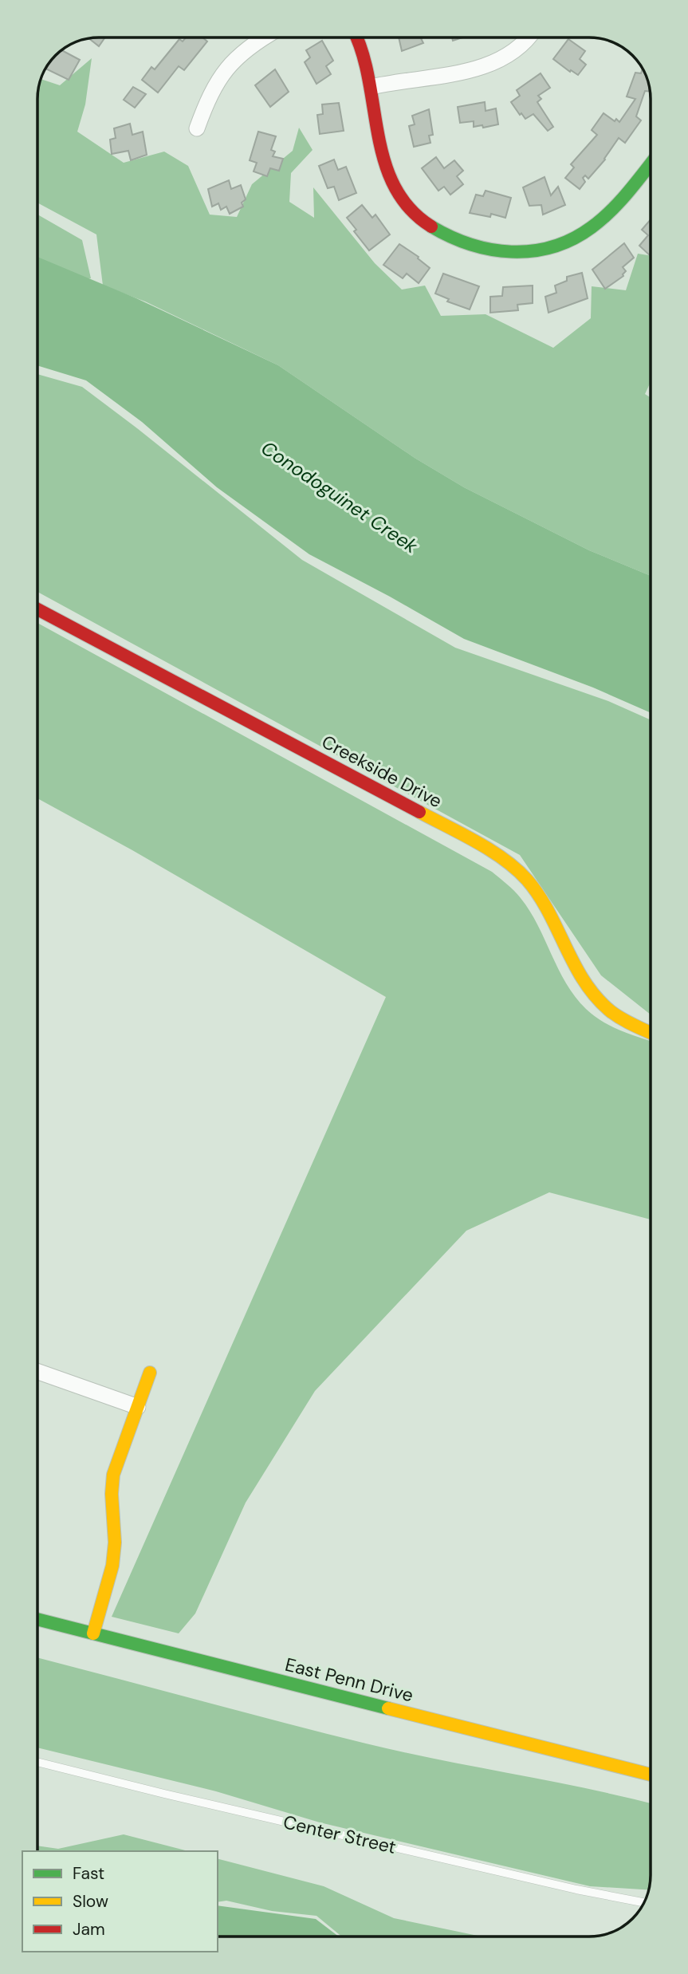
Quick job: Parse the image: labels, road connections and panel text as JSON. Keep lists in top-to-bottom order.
{
  "streets": {
    "street": ["Creekside Drive", "East Penn Drive"],
    "lane": ["Center Street"]
  },
  "water": ["Conodoguinet Creek"],
  "legend": ["Fast", "Slow", "Jam"]
}
